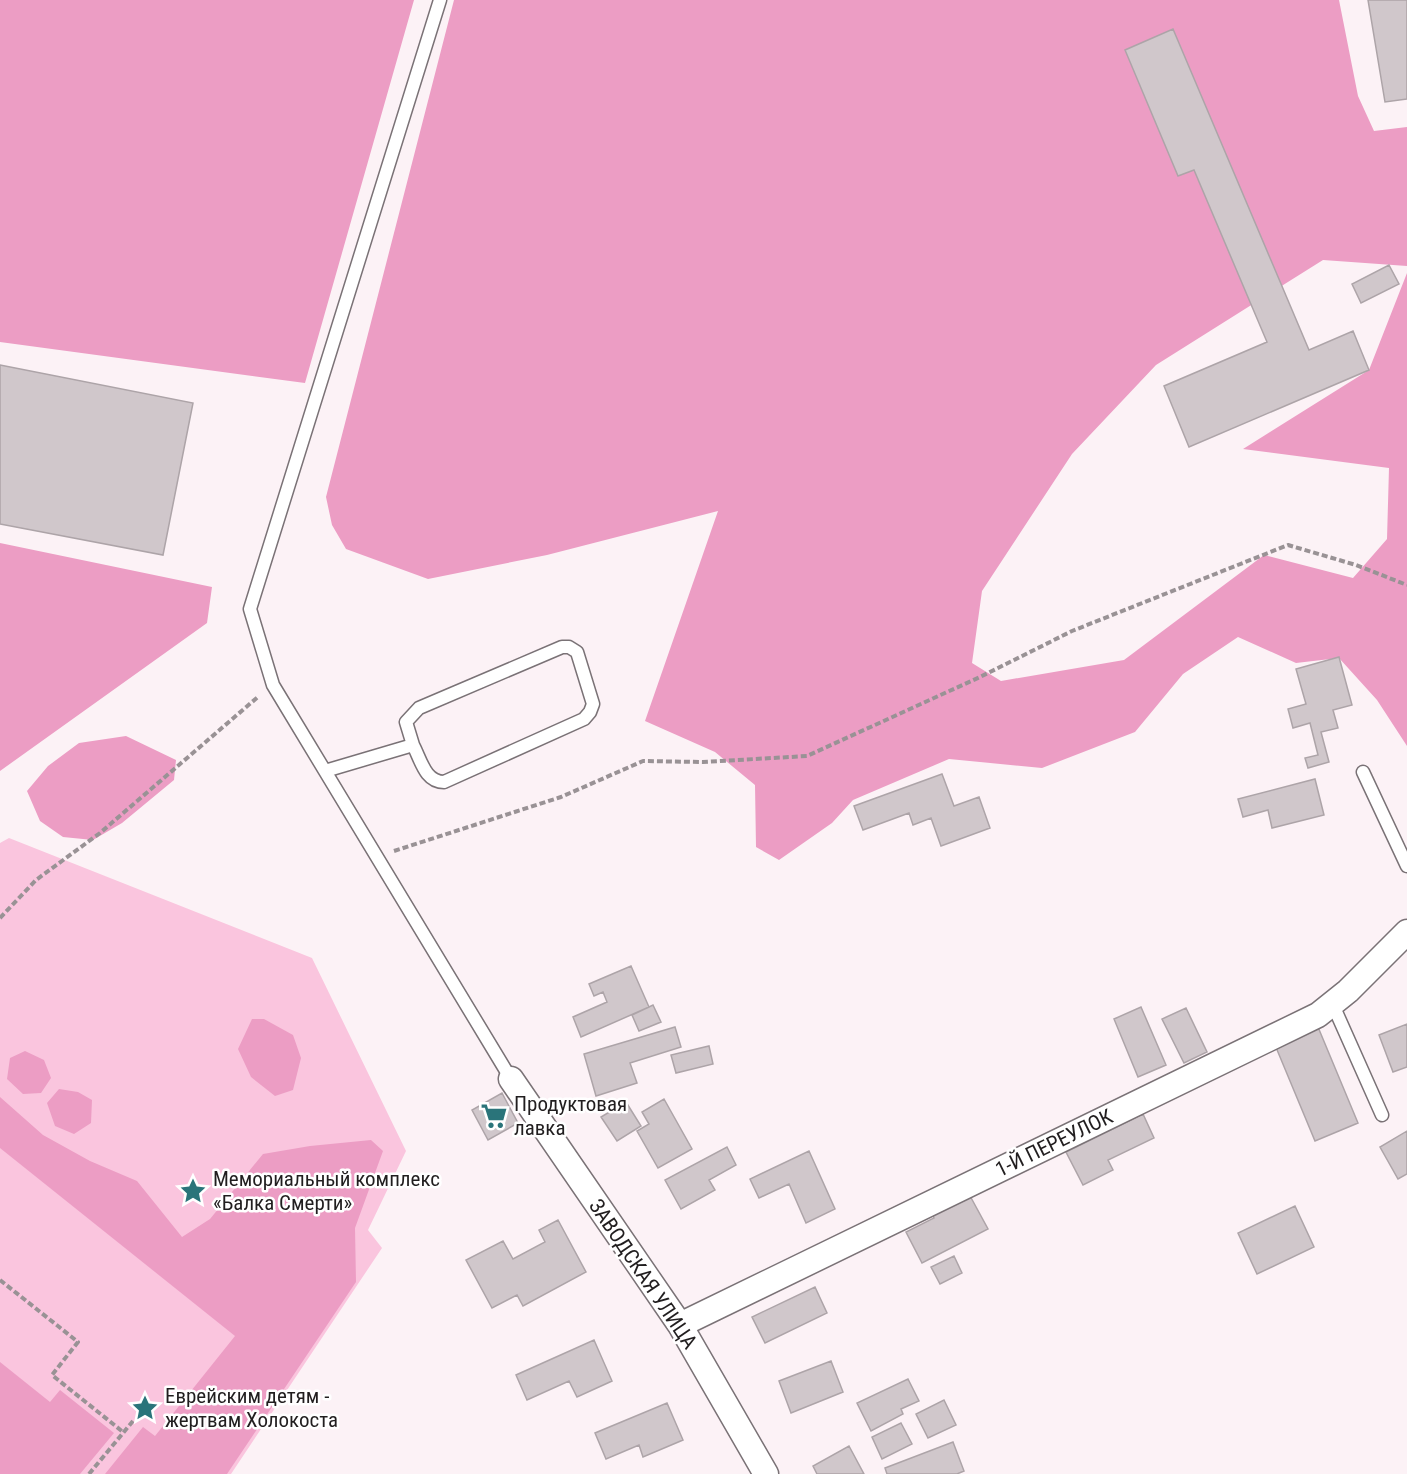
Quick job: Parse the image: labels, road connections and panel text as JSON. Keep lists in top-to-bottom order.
{
  "streets": {
    "street": ["1-Й ПЕРЕУЛОК", "ЗАВОДСКАЯ УЛИЦА"]
  },
  "crossings": [
    ["1-Й ПЕРЕУЛОК", "ЗАВОДСКАЯ УЛИЦА"]
  ],
  "places": {
    "supermarket": ["Продуктовая лавка"],
    "place": ["Мемориальный комплекс «Балка Смерти»", "Еврейским детям - жертвам Холокоста"]
  }
}
